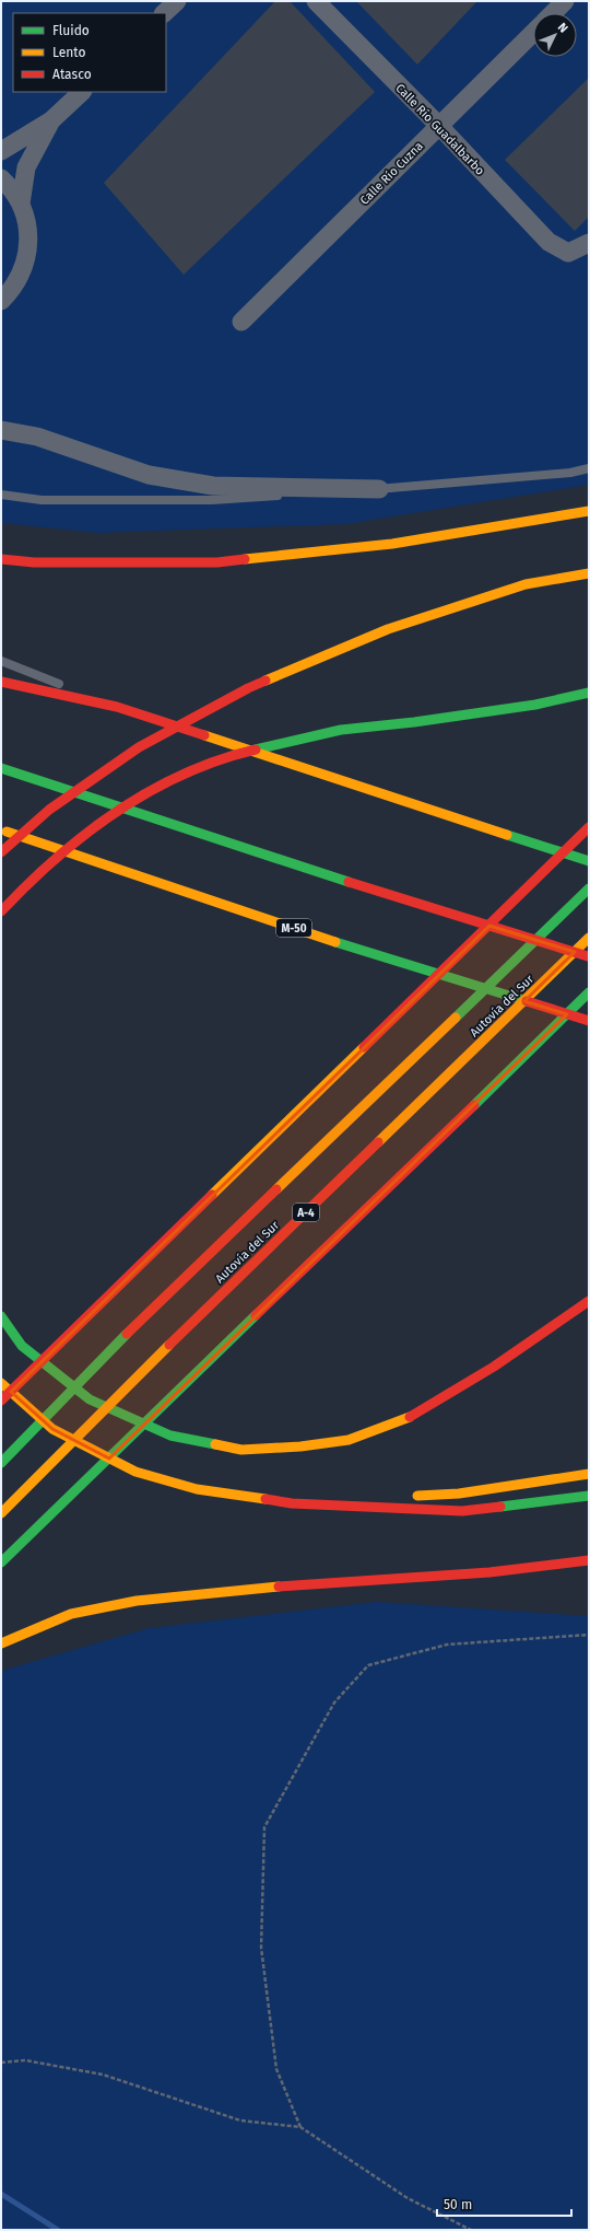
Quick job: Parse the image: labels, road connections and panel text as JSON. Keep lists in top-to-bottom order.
{
  "streets": {
    "highway": ["M-50", "Autovía del Sur", "A-4"],
    "street": ["Calle Río Guadalbarbo", "Calle Río Cuzna"]
  },
  "crossings": [
    ["Calle Río Guadalbarbo", "Calle Río Cuzna"]
  ],
  "legend": ["Fluido", "Lento", "Atasco"],
  "scale_bar": "50 m",
  "north": "top right"
}
